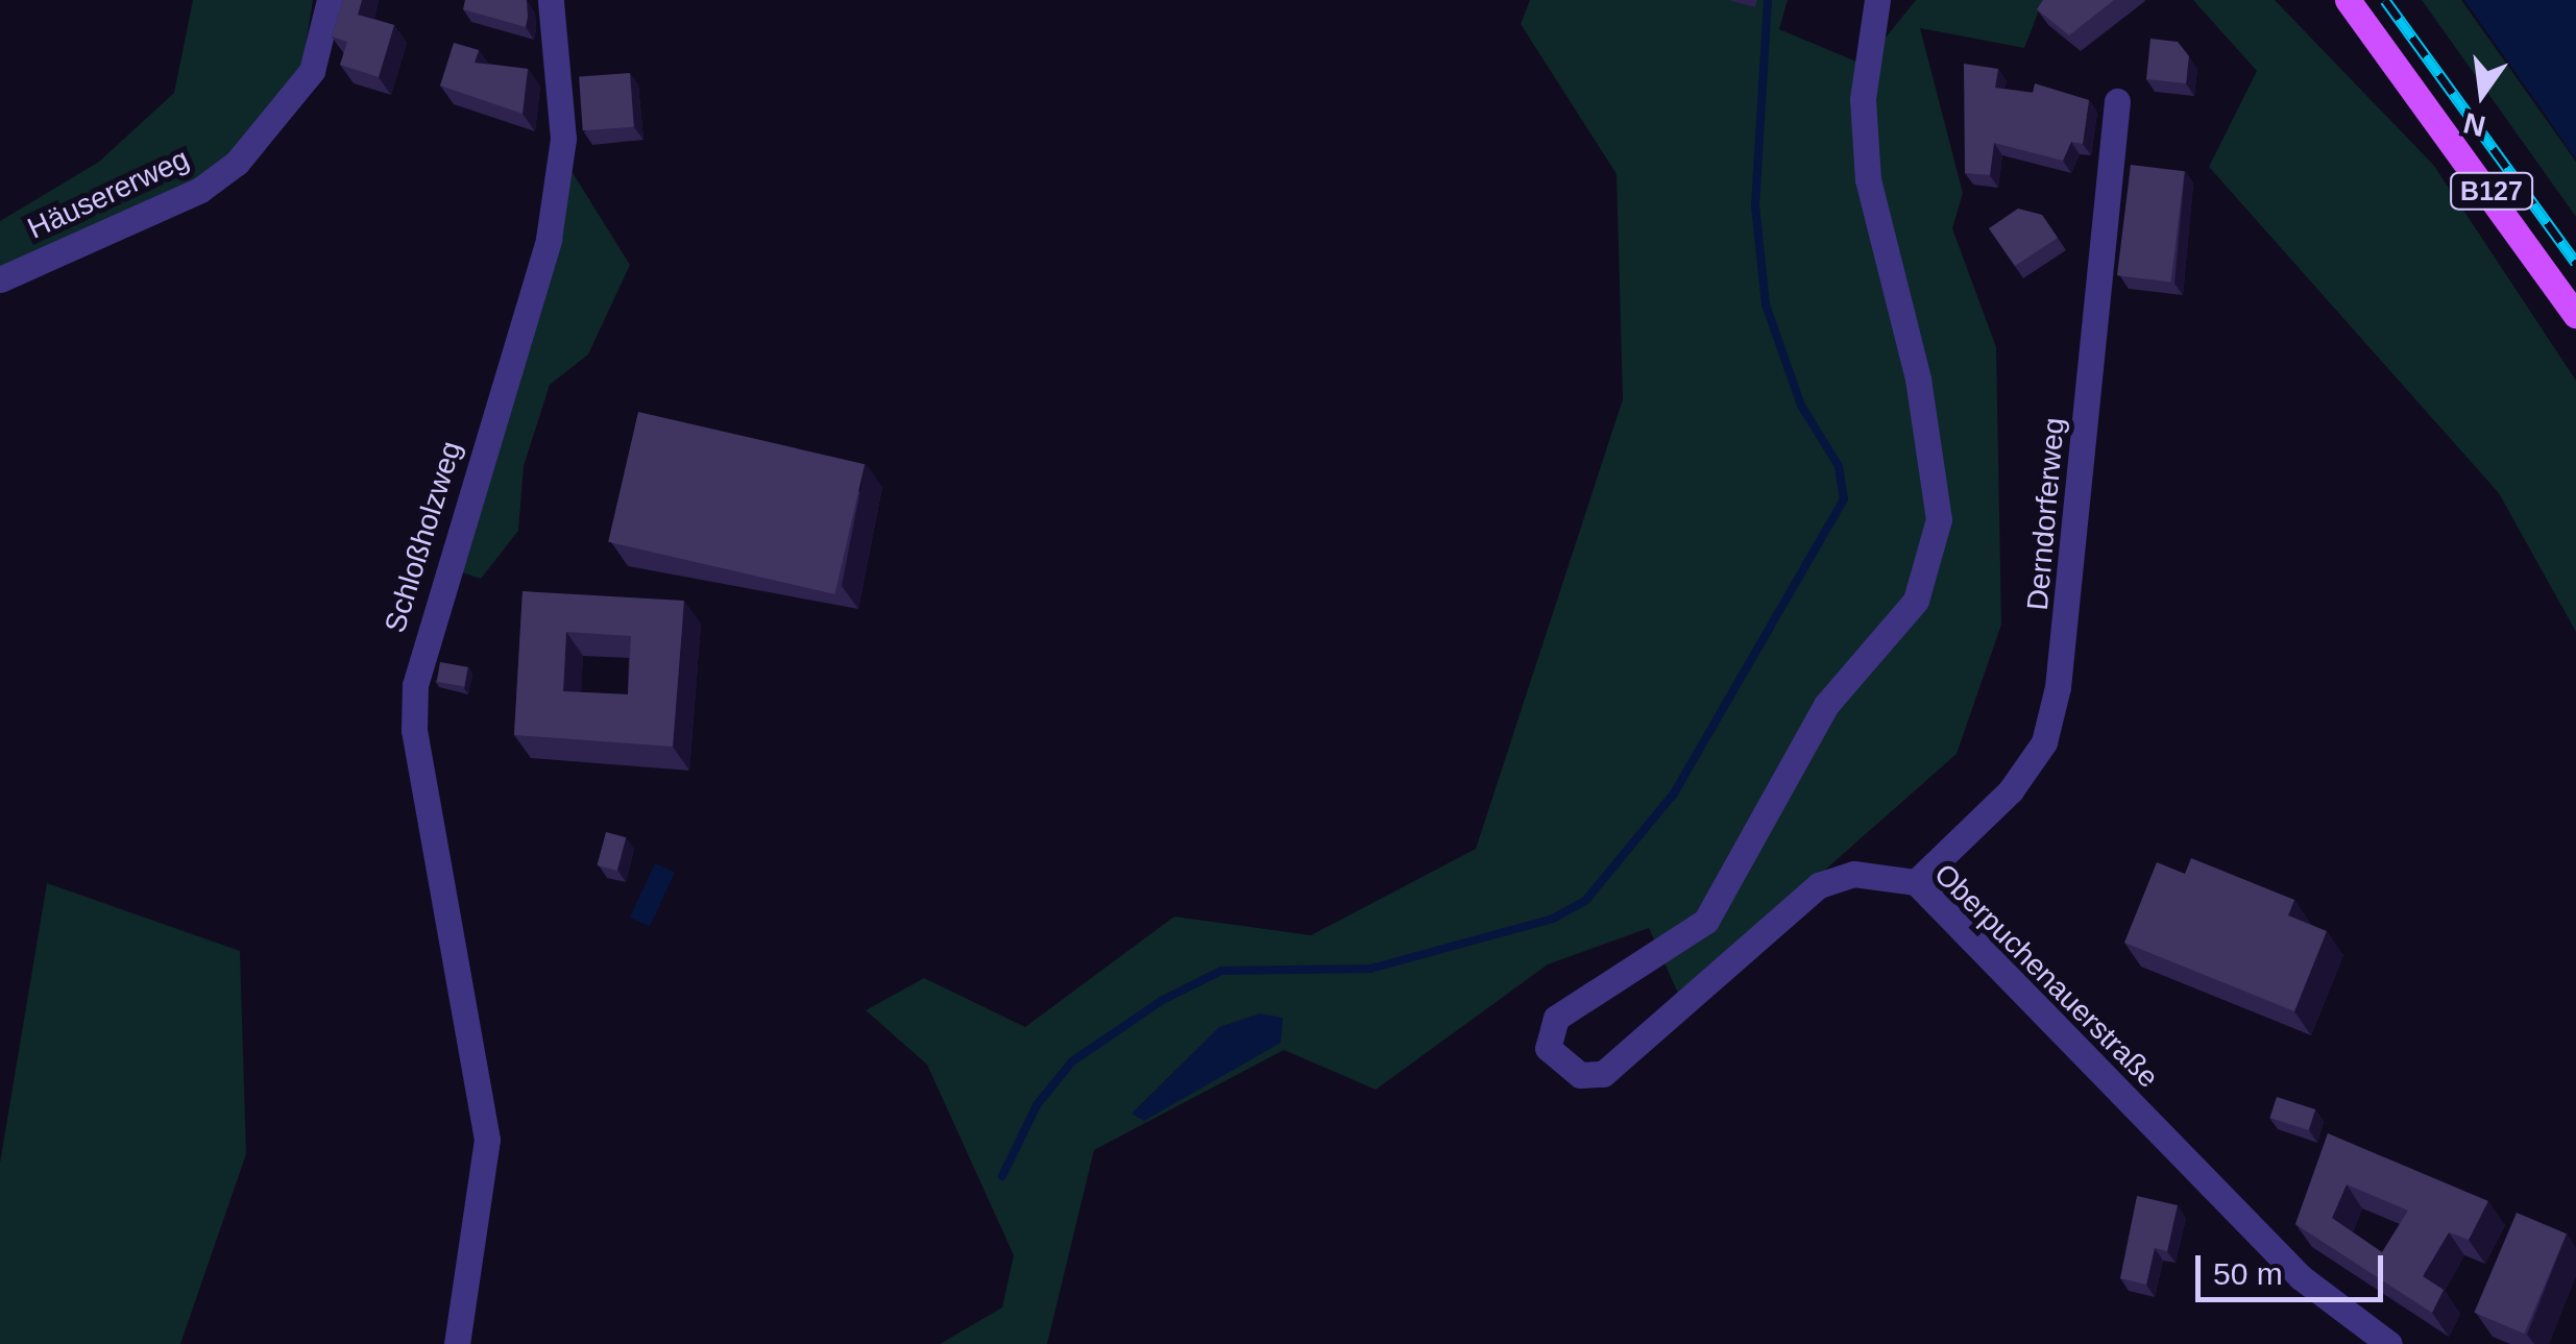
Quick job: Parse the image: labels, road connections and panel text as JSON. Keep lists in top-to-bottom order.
{
  "streets": {
    "main road": ["B127"],
    "street": [
      "Häusererweg",
      "Derndorferweg",
      "Schloßholzweg",
      "Oberpuchenauerstraße"
    ]
  },
  "crossings": [
    ["Derndorferweg", "Oberpuchenauerstraße"]
  ],
  "scale_bar": "50 m",
  "north": "bottom"
}
